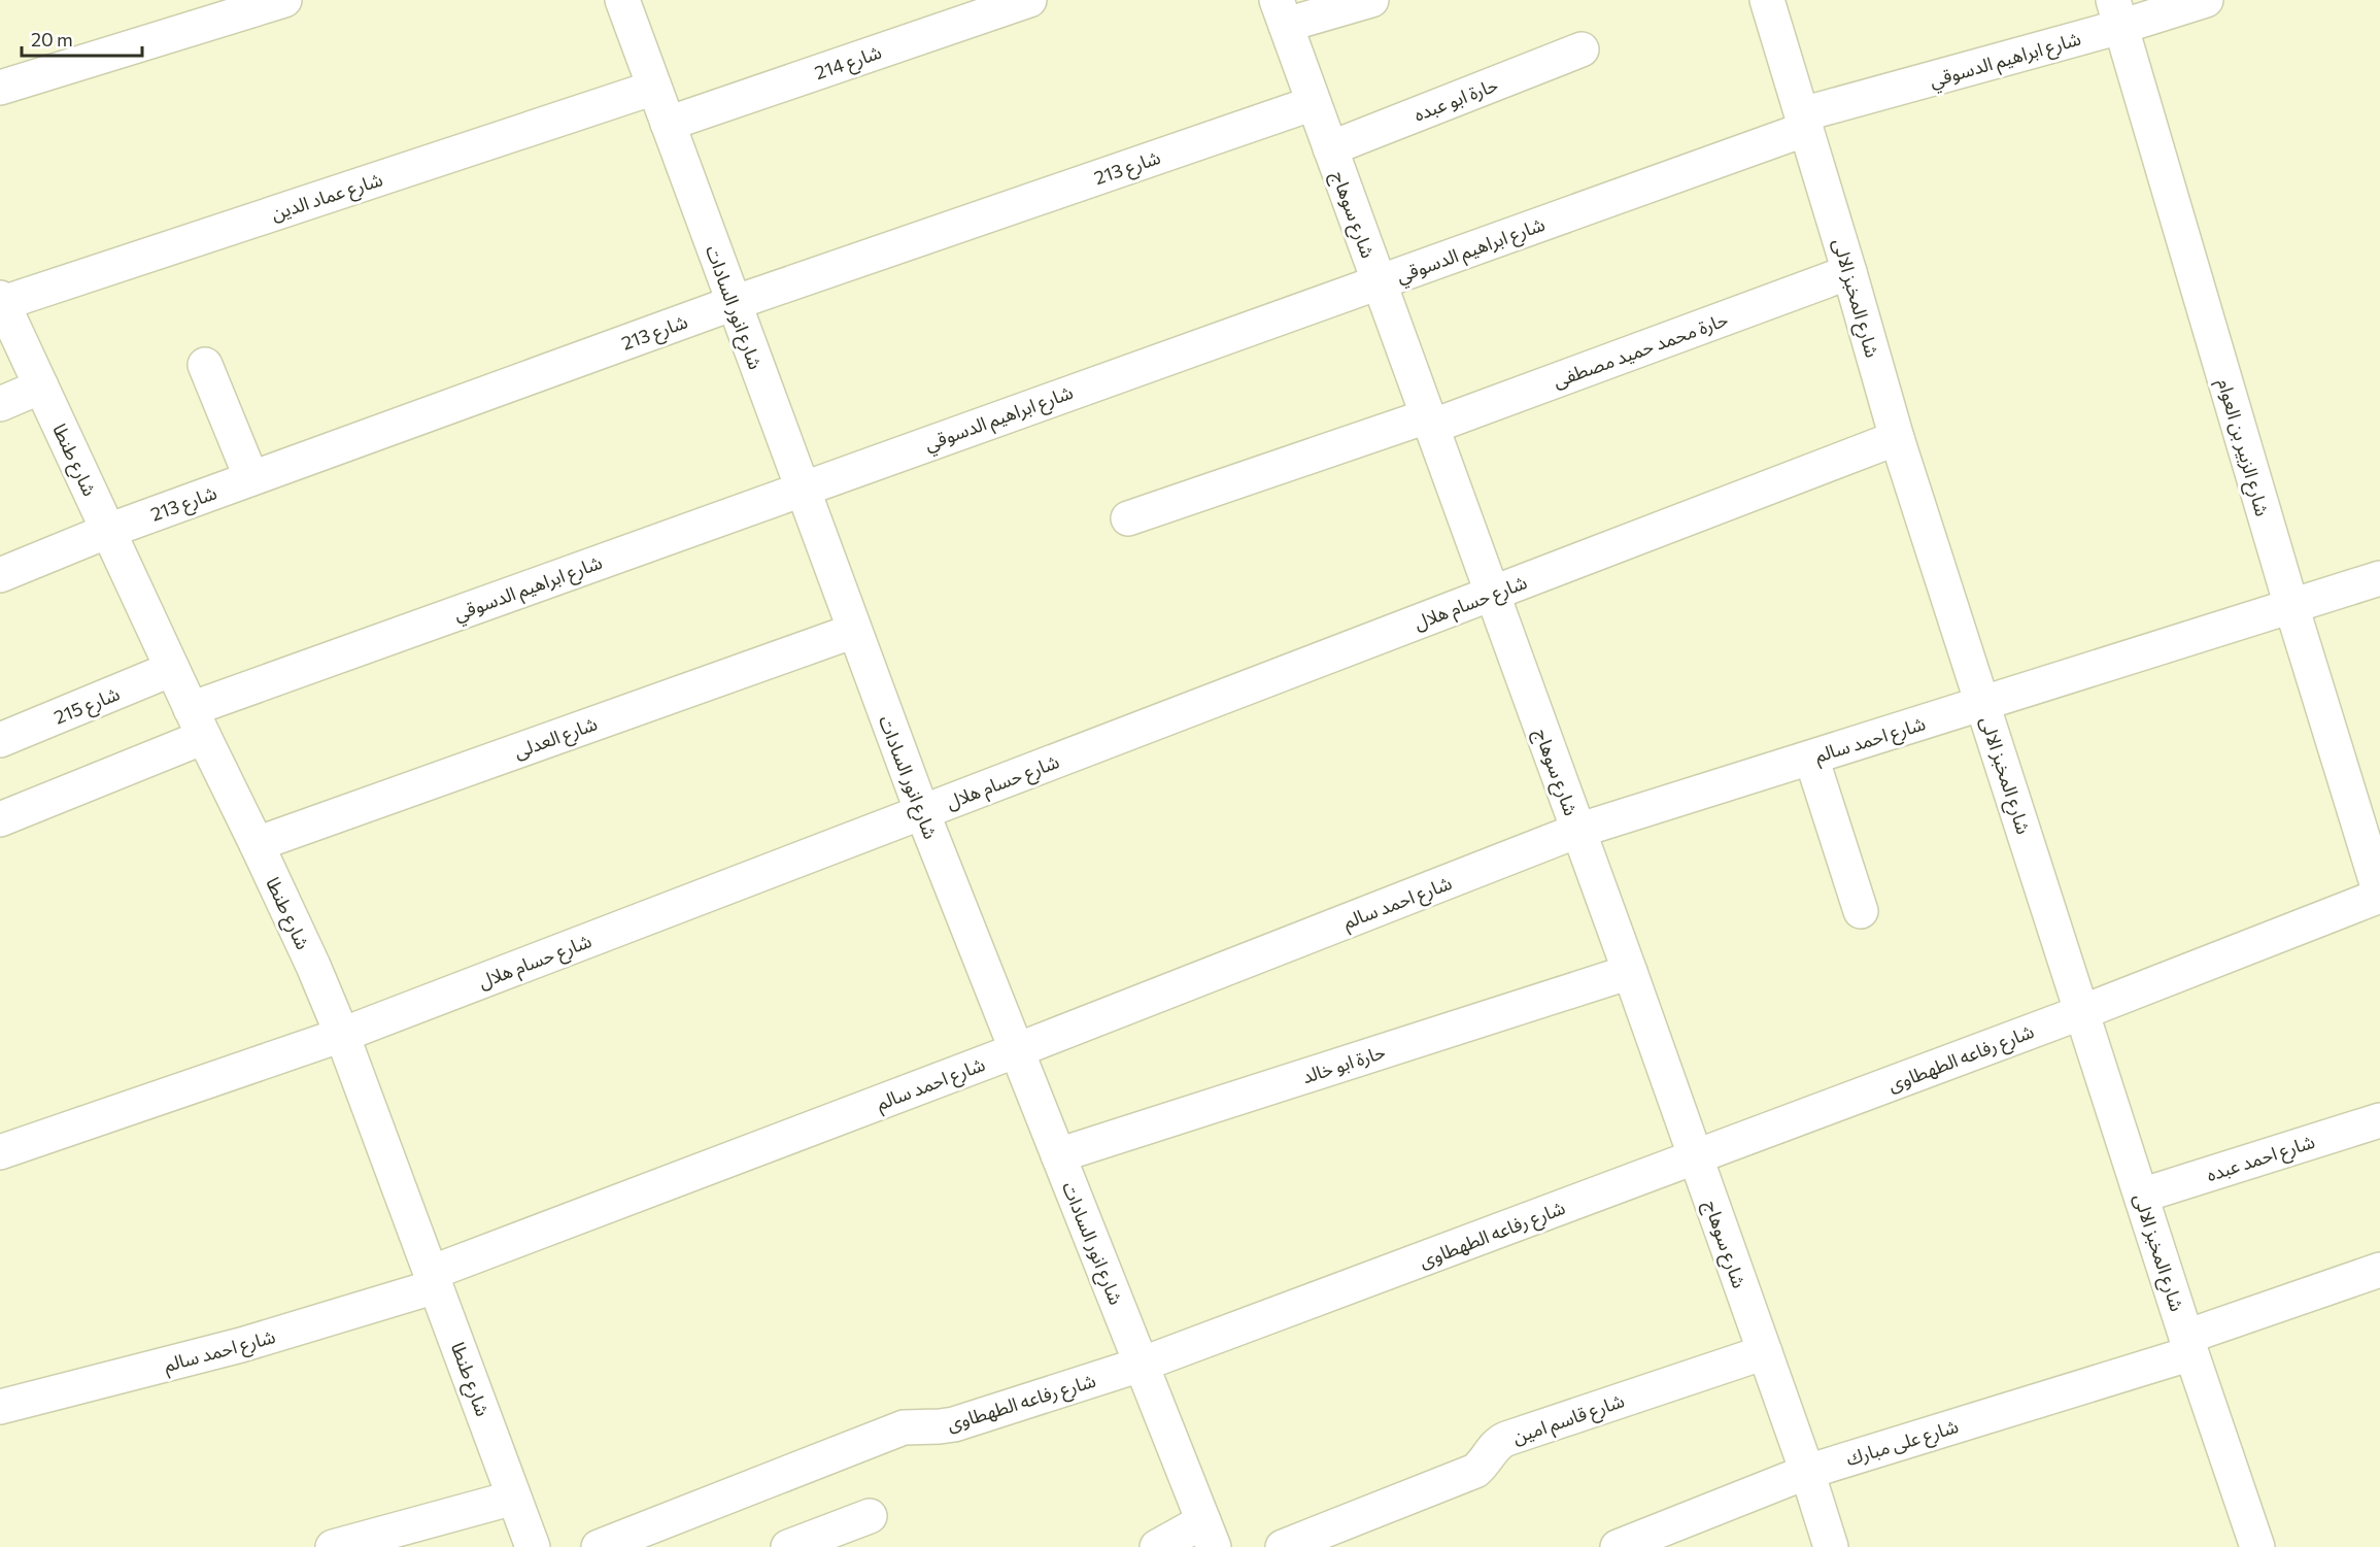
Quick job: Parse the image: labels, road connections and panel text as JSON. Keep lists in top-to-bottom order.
{
  "streets": {
    "street": [
      "شارع ابراهيم الدسوقي",
      "شارع 214",
      "حارة ابو عبده",
      "شارع 213",
      "شارع عماد الدين",
      "شارع سوهاج",
      "شارع المخبز الالى",
      "شارع انور السادات",
      "حارة محمد حميد مصطفى",
      "شارع الزبير بن العوام",
      "شارع طنطا",
      "شارع حسام هلال",
      "شارع 215",
      "شارع العدلى",
      "شارع احمد سالم",
      "شارع رفاعه الطهطاوى",
      "حارة ابو خالد",
      "شارع احمد عبده",
      "شارع قاسم امين",
      "شارع على مبارك"
    ]
  },
  "crossings": [
    ["شارع ابراهيم الدسوقي", "شارع سوهاج"],
    ["شارع ابراهيم الدسوقي", "شارع المخبز الالى"],
    ["شارع ابراهيم الدسوقي", "شارع انور السادات"],
    ["شارع ابراهيم الدسوقي", "شارع الزبير بن العوام"],
    ["شارع ابراهيم الدسوقي", "شارع طنطا"],
    ["شارع 214", "شارع انور السادات"],
    ["حارة ابو عبده", "شارع سوهاج"],
    ["شارع 213", "شارع سوهاج"],
    ["شارع 213", "شارع انور السادات"],
    ["شارع 213", "شارع طنطا"],
    ["شارع عماد الدين", "شارع انور السادات"],
    ["شارع عماد الدين", "شارع طنطا"],
    ["شارع سوهاج", "حارة محمد حميد مصطفى"],
    ["شارع سوهاج", "شارع حسام هلال"],
    ["شارع سوهاج", "شارع احمد سالم"],
    ["شارع سوهاج", "شارع رفاعه الطهطاوى"],
    ["شارع سوهاج", "حارة ابو خالد"],
    ["شارع سوهاج", "شارع قاسم امين"],
    ["شارع سوهاج", "شارع على مبارك"],
    ["شارع المخبز الالى", "حارة محمد حميد مصطفى"],
    ["شارع المخبز الالى", "شارع حسام هلال"],
    ["شارع المخبز الالى", "شارع احمد سالم"],
    ["شارع المخبز الالى", "شارع رفاعه الطهطاوى"],
    ["شارع المخبز الالى", "شارع احمد عبده"],
    ["شارع المخبز الالى", "شارع على مبارك"],
    ["شارع انور السادات", "شارع حسام هلال"],
    ["شارع انور السادات", "شارع العدلى"],
    ["شارع انور السادات", "شارع احمد سالم"],
    ["شارع انور السادات", "شارع رفاعه الطهطاوى"],
    ["شارع انور السادات", "حارة ابو خالد"],
    ["شارع الزبير بن العوام", "شارع احمد سالم"],
    ["شارع الزبير بن العوام", "شارع رفاعه الطهطاوى"],
    ["شارع طنطا", "شارع حسام هلال"],
    ["شارع طنطا", "شارع 215"],
    ["شارع طنطا", "شارع العدلى"],
    ["شارع طنطا", "شارع احمد سالم"]
  ],
  "scale_bar": "20 m"
}
